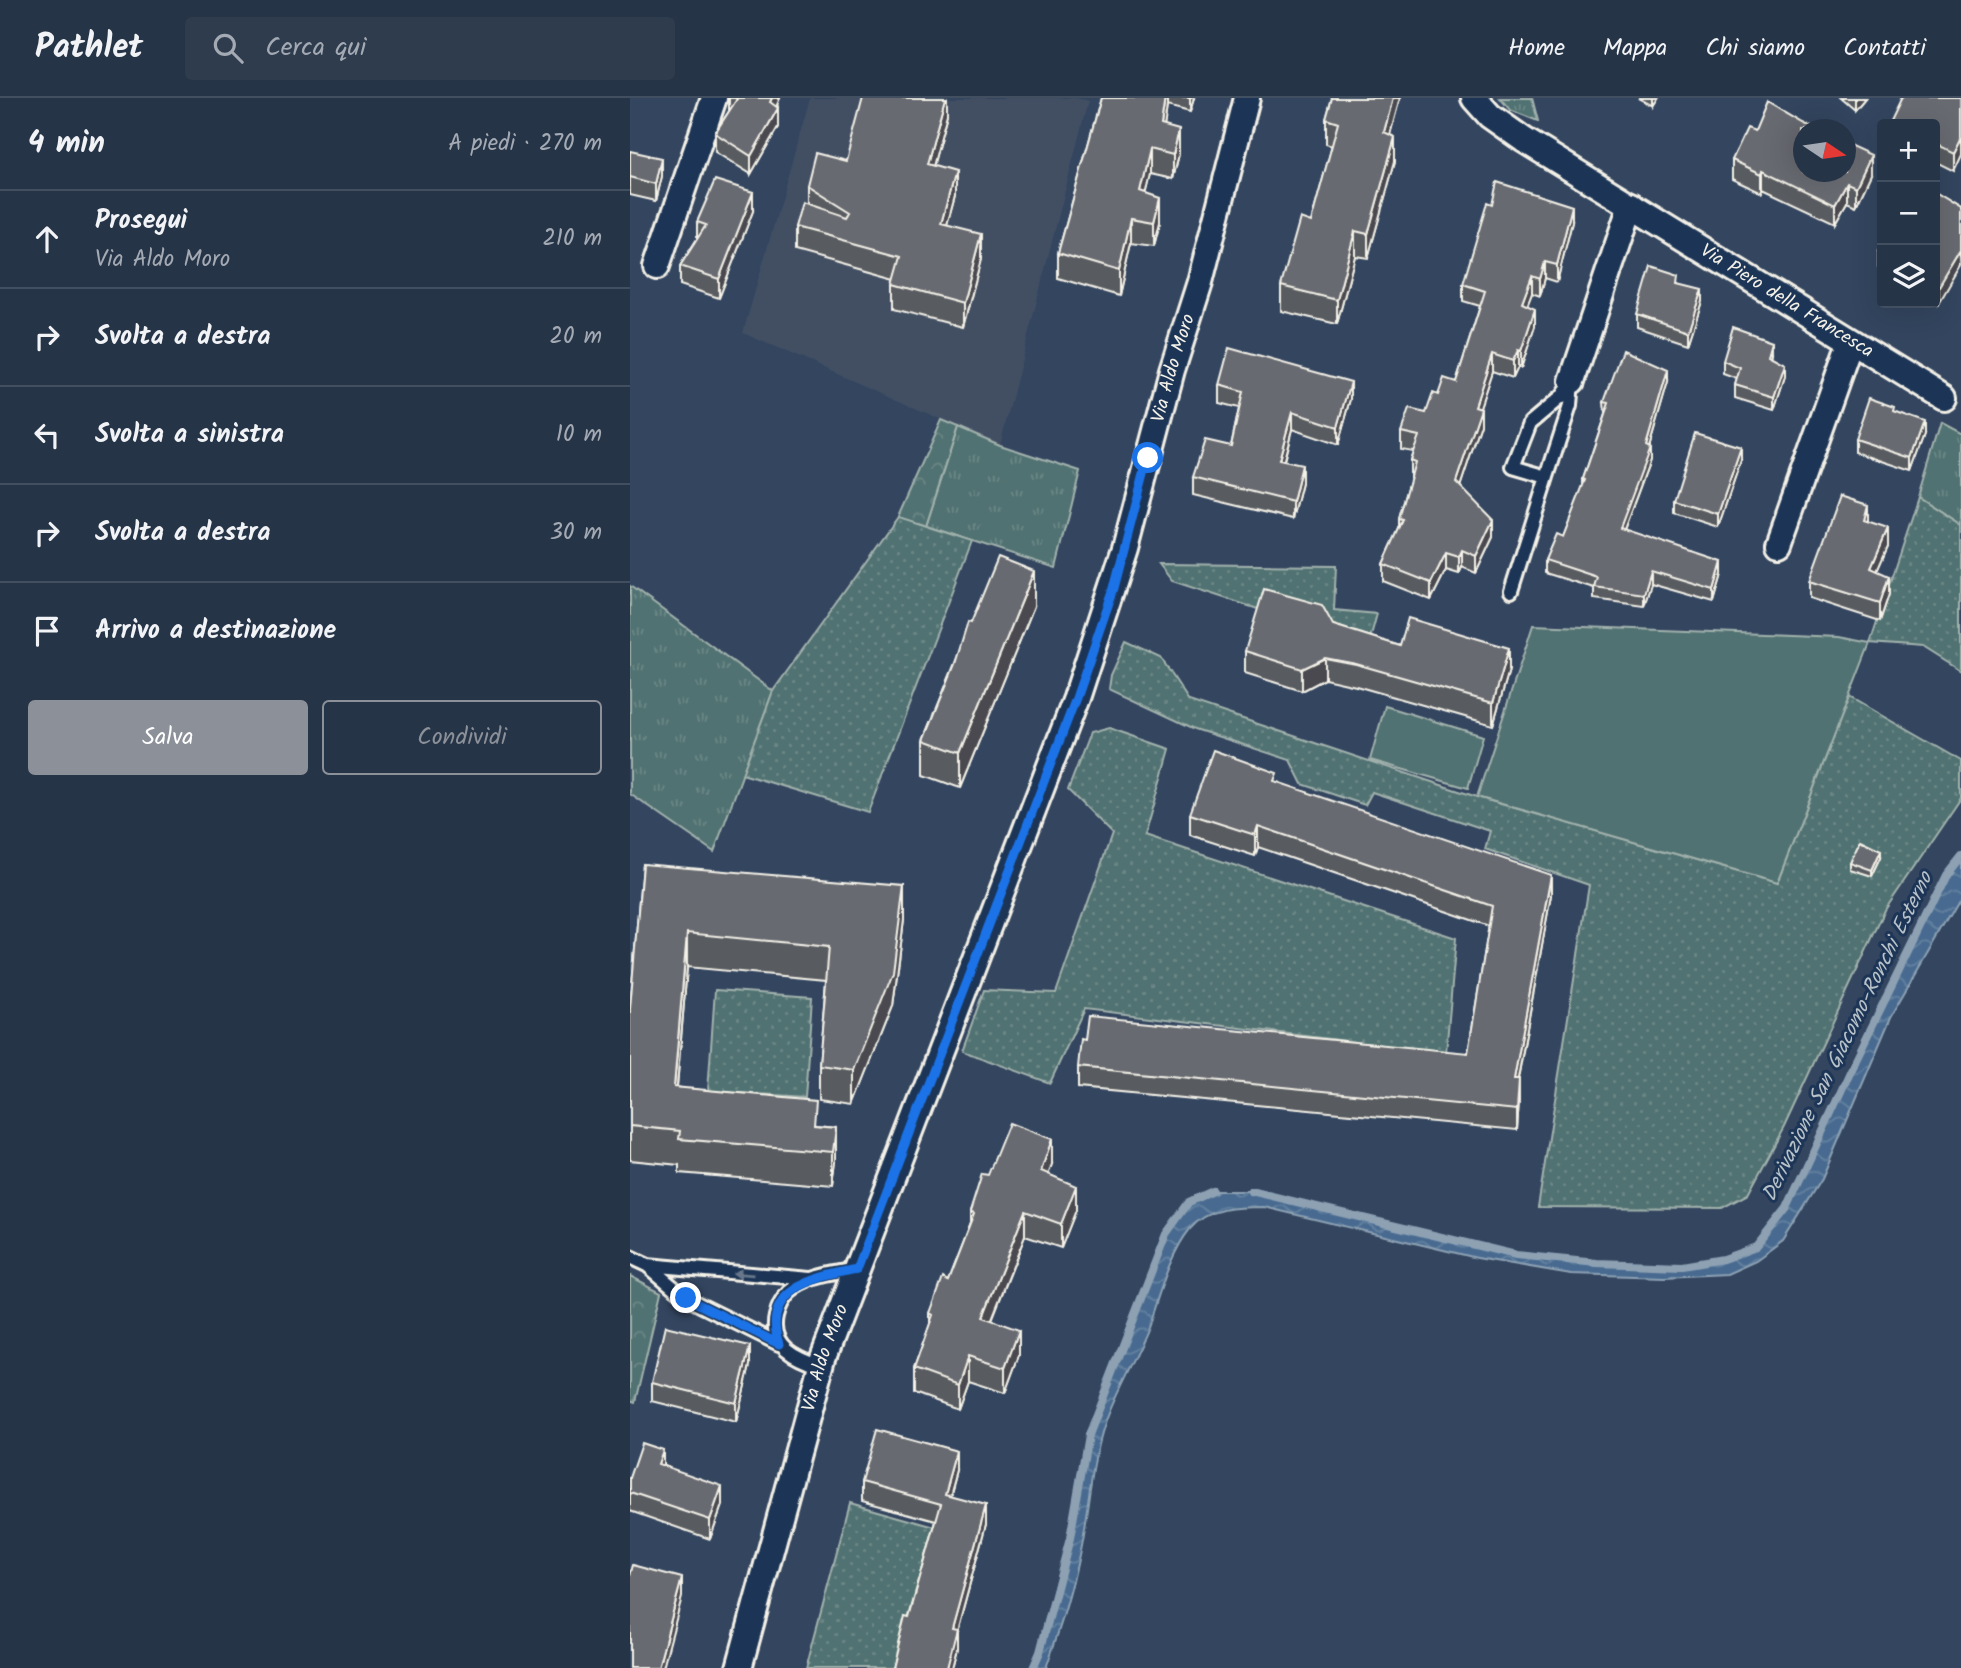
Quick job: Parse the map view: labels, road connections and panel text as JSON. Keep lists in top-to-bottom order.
{
  "streets": {
    "street": ["Via Piero della Francesca", "Via Aldo Moro"]
  },
  "water": ["Derivazione San Giacomo-Ronchi Esterno"],
  "north": "right",
  "page": {
    "header": "Pathlet",
    "search": "Cerca qui",
    "nav": [
      "Home",
      "Mappa",
      "Chi siamo",
      "Contatti"
    ],
    "heading": ["4 min", "A piedi · 270 m"],
    "map_buttons": ["+", "−"],
    "list": [
      ["Prosegui", "Via Aldo Moro", "210 m"],
      ["Svolta a destra", "20 m"],
      ["Svolta a sinistra", "10 m"],
      ["Svolta a destra", "30 m"],
      "Arrivo a destinazione"
    ],
    "buttons": ["Salva", "Condividi"]
  }
}
